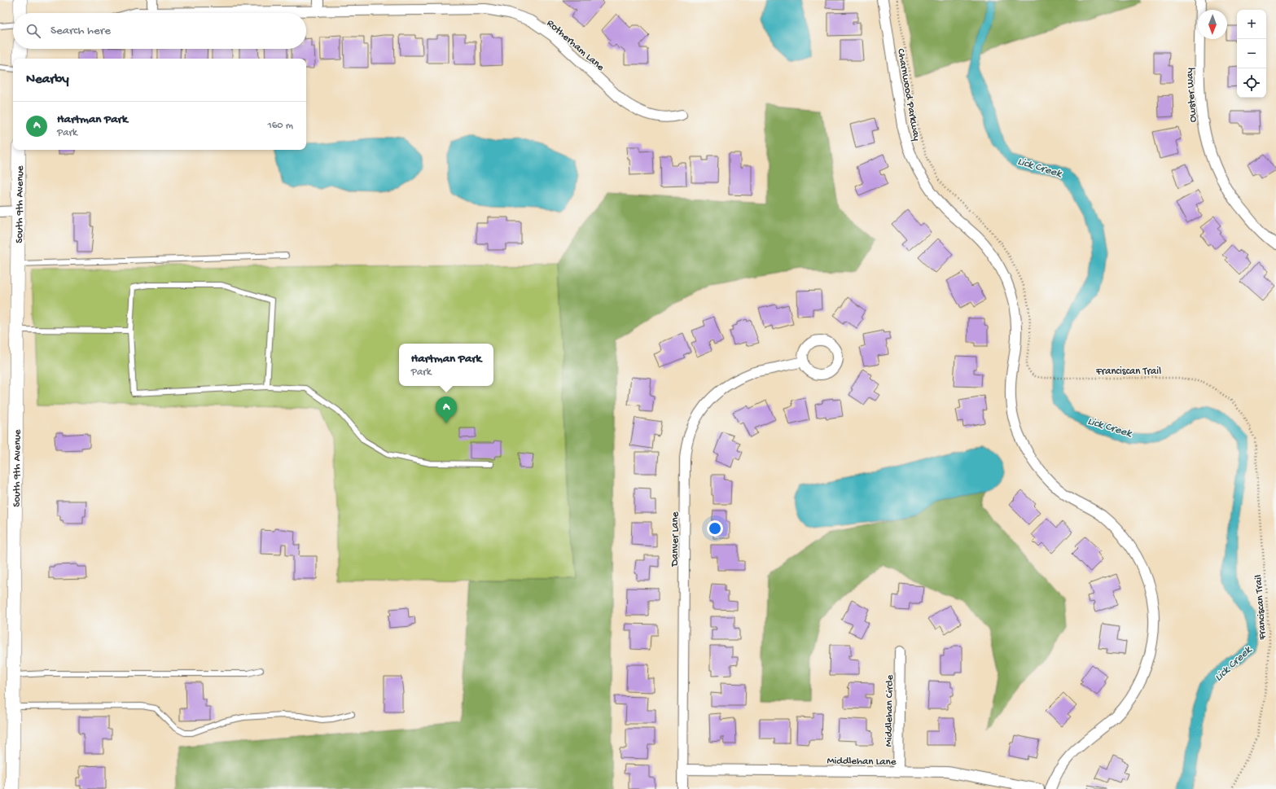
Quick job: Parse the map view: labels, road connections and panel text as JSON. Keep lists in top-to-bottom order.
{
  "streets": {
    "street": [
      "Rotherham Lane",
      "Charnwood Parkway",
      "Owster Way",
      "South 9th Avenue",
      "Danver Lane",
      "Middlehan Circle",
      "Middlehan Lane"
    ],
    "path": ["Franciscan Trail"]
  },
  "crossings": [
    ["Danver Lane", "Middlehan Lane"],
    ["Middlehan Circle", "Middlehan Lane"]
  ],
  "water": ["Lick Creek"],
  "north": "bottom",
  "page": {
    "map_buttons": ["+", "−"],
    "search": "Search here",
    "heading": "Nearby",
    "list": [
      {
        "mark": "A",
        "name": "Hartman Park",
        "note": "Park",
        "value": "160 m"
      }
    ],
    "popup": ["Hartman Park", "Park"],
    "pins": "A"
  }
}
